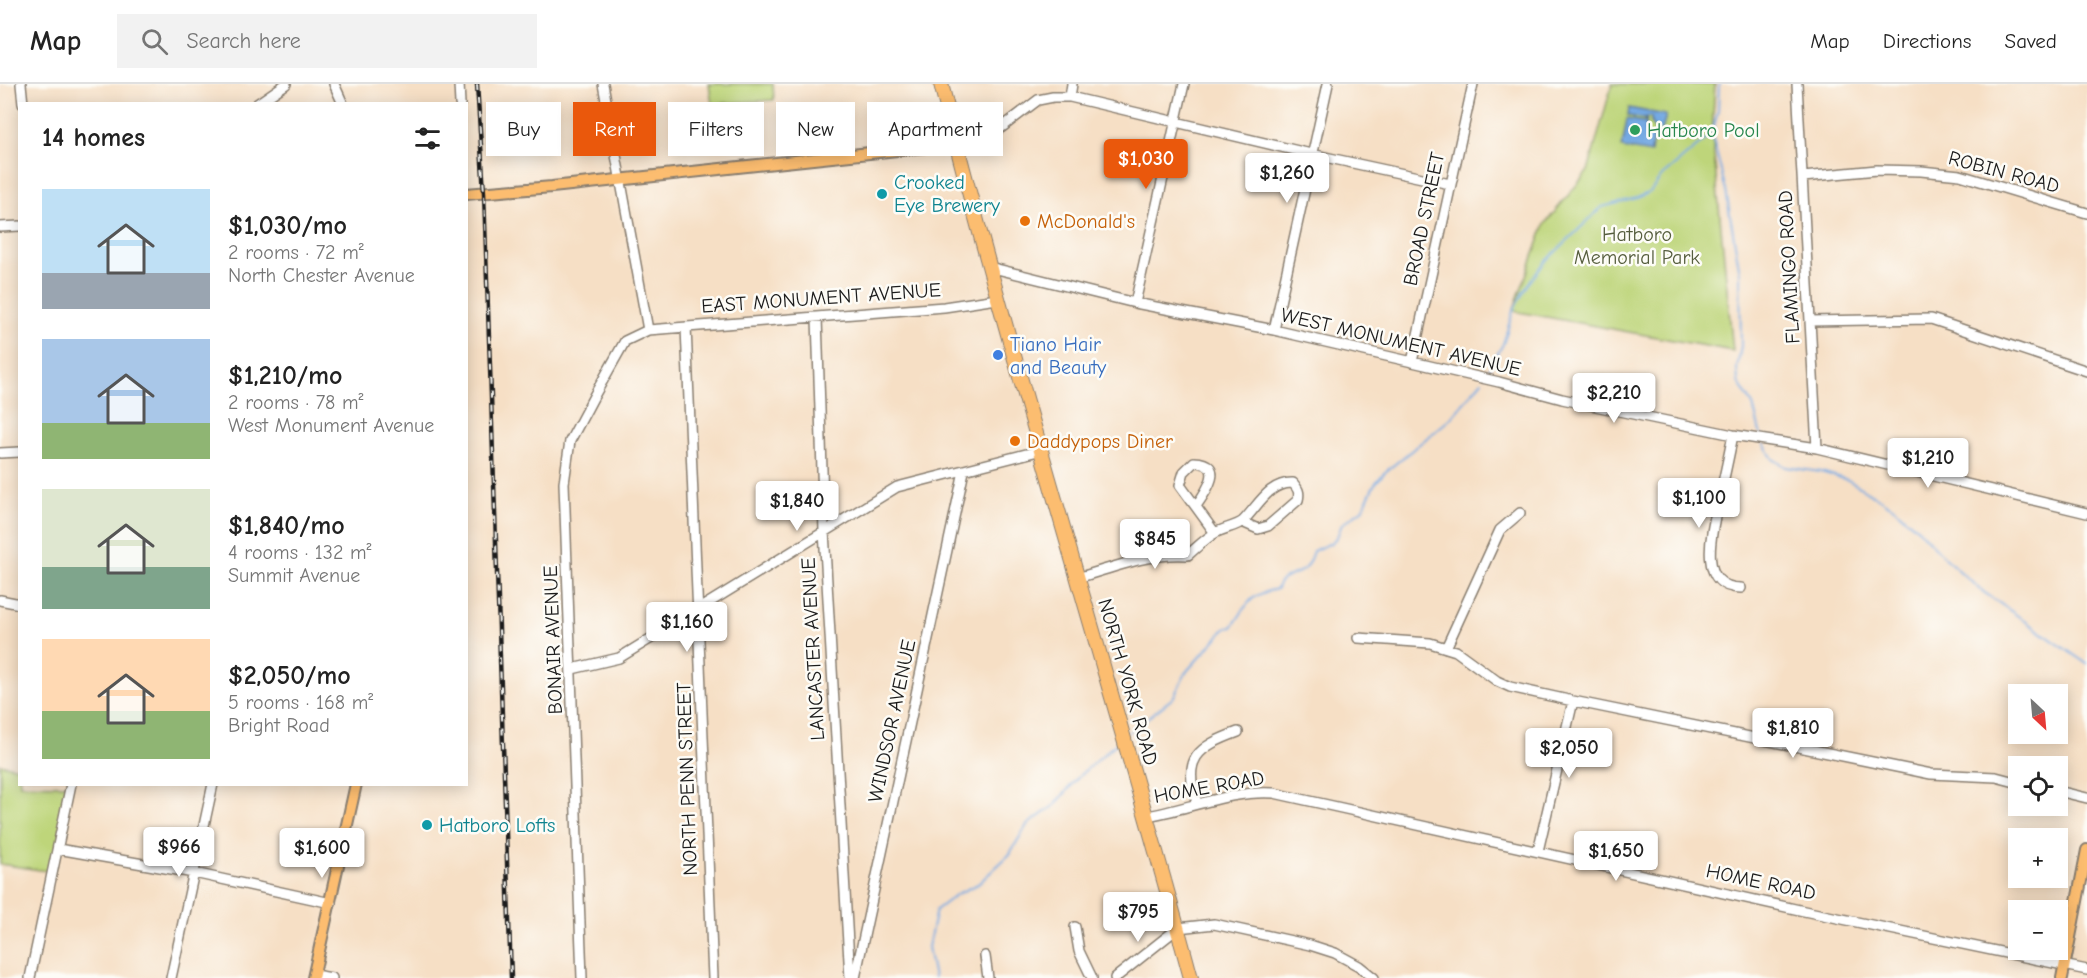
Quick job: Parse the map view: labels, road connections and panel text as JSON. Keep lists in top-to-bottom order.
{
  "streets": {
    "highway": ["NORTH YORK ROAD"],
    "street": [
      "ROBIN ROAD",
      "BROAD STREET",
      "FLAMINGO ROAD",
      "EAST MONUMENT AVENUE",
      "WEST MONUMENT AVENUE",
      "BONAIR AVENUE",
      "LANCASTER AVENUE",
      "WINDSOR AVENUE",
      "NORTH PENN STREET",
      "HOME ROAD"
    ]
  },
  "crossings": [
    ["ROBIN ROAD", "FLAMINGO ROAD"],
    ["BROAD STREET", "WEST MONUMENT AVENUE"],
    ["FLAMINGO ROAD", "WEST MONUMENT AVENUE"],
    ["EAST MONUMENT AVENUE", "BONAIR AVENUE"],
    ["EAST MONUMENT AVENUE", "LANCASTER AVENUE"],
    ["EAST MONUMENT AVENUE", "NORTH YORK ROAD"],
    ["EAST MONUMENT AVENUE", "NORTH PENN STREET"],
    ["WEST MONUMENT AVENUE", "NORTH YORK ROAD"],
    ["NORTH YORK ROAD", "HOME ROAD"]
  ],
  "parks": ["Hatboro Memorial Park"],
  "places": [
    "Hatboro Pool",
    "Crooked Eye Brewery",
    "McDonald's",
    "Tiano Hair and Beauty",
    "Daddypops Diner",
    "Hatboro Lofts"
  ],
  "north": "bottom right",
  "page": {
    "header": "Map",
    "search": "Search here",
    "nav": ["Map", "Directions", "Saved"],
    "chip": [
      "Buy",
      "Rent",
      "Filters",
      "New",
      "Apartment"
    ],
    "heading": "14 homes",
    "price": [
      "$1,030",
      "$1,260",
      "$2,210",
      "$1,210",
      "$1,100",
      "$1,840",
      "$845",
      "$1,160",
      "$1,810",
      "$2,050",
      "$966",
      "$1,600",
      "$1,650",
      "$795"
    ],
    "list": [
      {
        "name": "$1,030/mo",
        "note": "2 rooms · 72 m² · North Chester Avenue"
      },
      {
        "name": "$1,210/mo",
        "note": "2 rooms · 78 m² · West Monument Avenue"
      },
      {
        "name": "$1,840/mo",
        "note": "4 rooms · 132 m² · Summit Avenue"
      },
      {
        "name": "$2,050/mo",
        "note": "5 rooms · 168 m² · Bright Road"
      }
    ],
    "map_buttons": ["+", "−"]
  }
}
